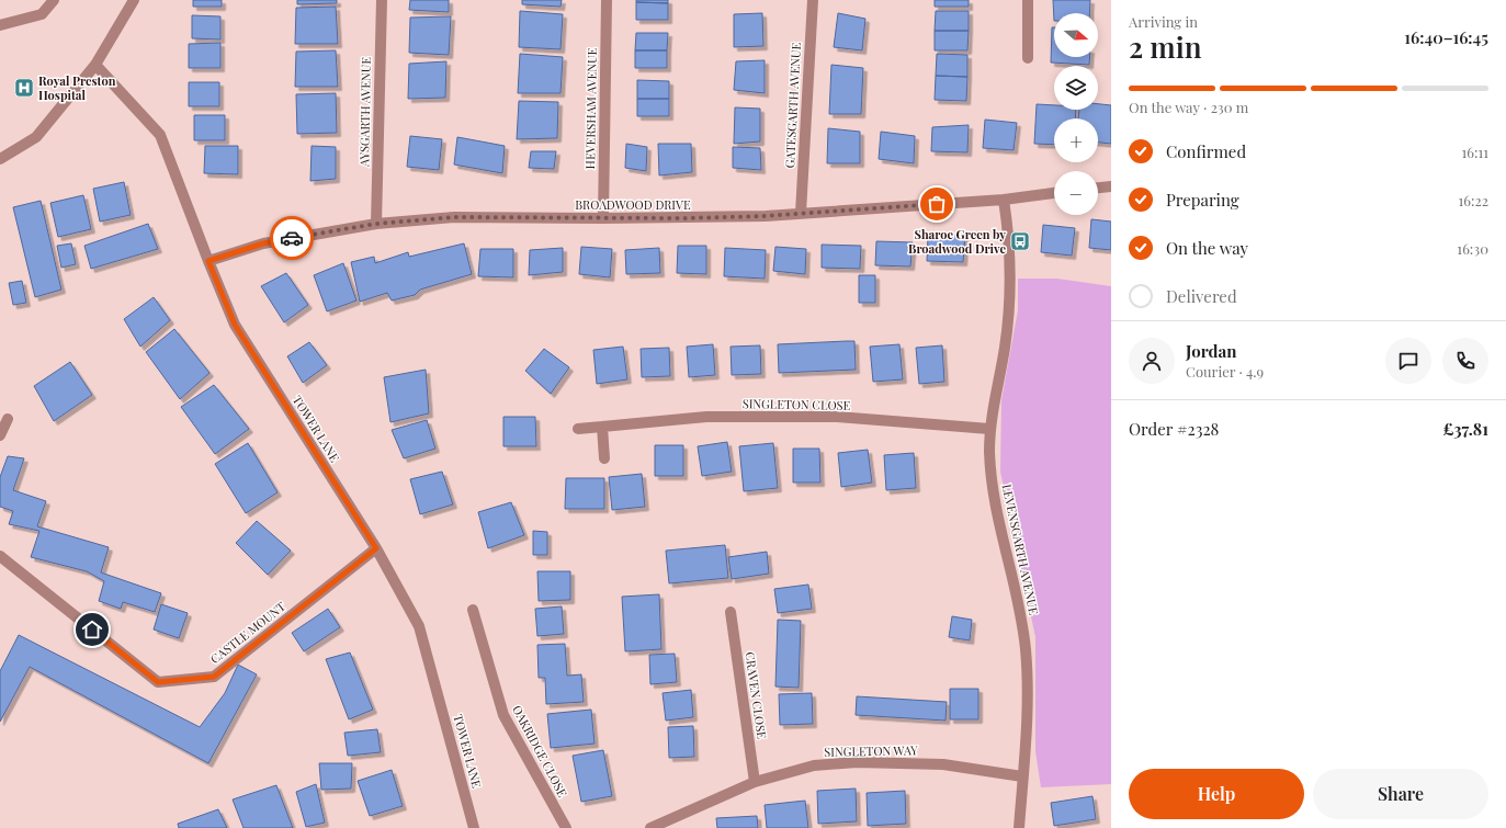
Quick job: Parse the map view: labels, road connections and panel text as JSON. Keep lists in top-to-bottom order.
{
  "streets": {
    "street": [
      "GATESGARTH AVENUE",
      "HEVERSHAM AVENUE",
      "AYSGARTH AVENUE",
      "BROADWOOD DRIVE",
      "SINGLETON CLOSE",
      "TOWER LANE",
      "LEVENSGARTH AVENUE",
      "CASTLE MOUNT",
      "CRAVEN CLOSE",
      "OAKRIDGE CLOSE",
      "SINGLETON WAY"
    ]
  },
  "crossings": [
    ["GATESGARTH AVENUE", "BROADWOOD DRIVE"],
    ["HEVERSHAM AVENUE", "BROADWOOD DRIVE"],
    ["AYSGARTH AVENUE", "BROADWOOD DRIVE"],
    ["BROADWOOD DRIVE", "TOWER LANE"],
    ["BROADWOOD DRIVE", "LEVENSGARTH AVENUE"],
    ["SINGLETON CLOSE", "LEVENSGARTH AVENUE"],
    ["TOWER LANE", "CASTLE MOUNT"],
    ["LEVENSGARTH AVENUE", "SINGLETON WAY"],
    ["CRAVEN CLOSE", "SINGLETON WAY"]
  ],
  "places": {
    "hospital": ["Royal Preston Hospital"],
    "bus stop": ["Sharoe Green by Broadwood Drive"]
  },
  "north": "right",
  "page": {
    "heading": ["2 min", "Arriving in", "16:40–16:45"],
    "panel": [
      "Jordan",
      "Courier · 4.9",
      "Order #2328",
      "£37.81"
    ],
    "map_buttons": ["+", "−"],
    "bar": "On the way · 230 m",
    "list": [
      ["Confirmed", "16:11"],
      ["Preparing", "16:22"],
      ["On the way", "16:30"],
      "Delivered"
    ],
    "buttons": ["Help", "Share"]
  }
}
